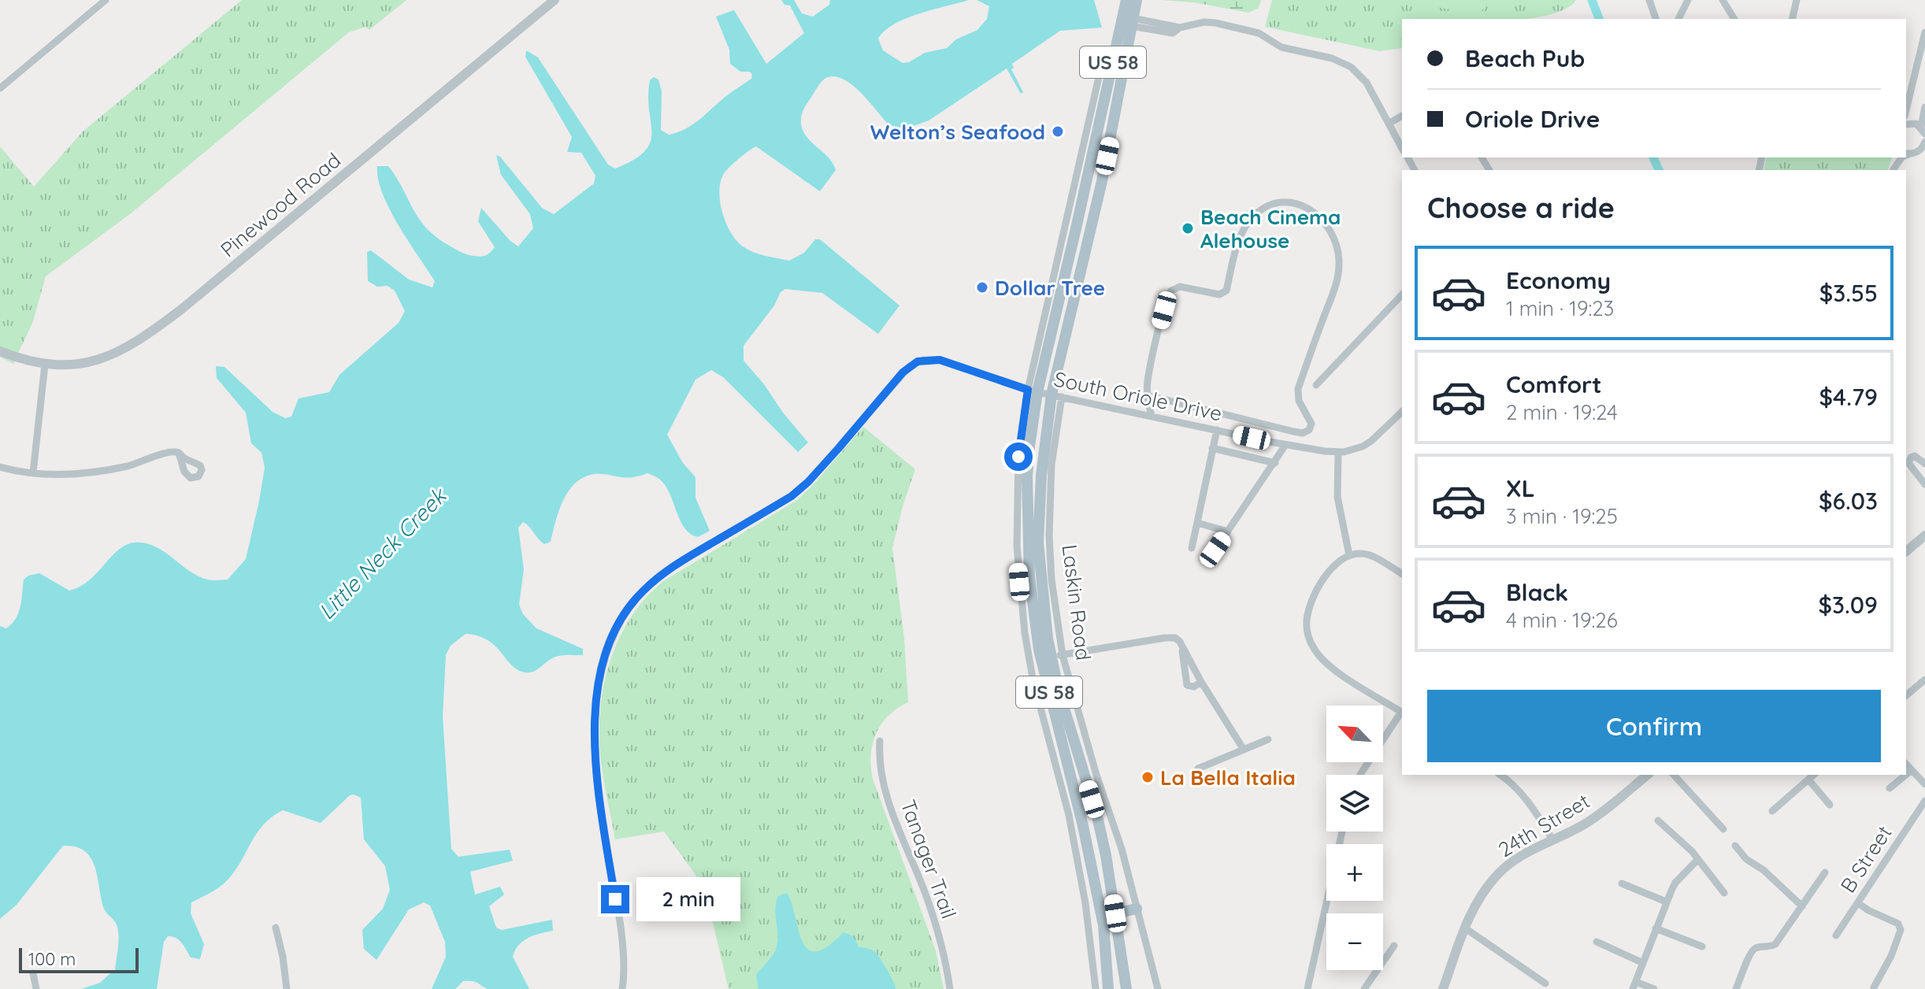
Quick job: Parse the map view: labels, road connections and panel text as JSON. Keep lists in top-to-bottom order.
{
  "streets": {
    "main road": ["US 58", "Laskin Road"],
    "street": [
      "Pinewood Road",
      "South Oriole Drive",
      "24th Street",
      "Tanager Trail",
      "B Street"
    ]
  },
  "crossings": [
    ["South Oriole Drive", "Laskin Road"]
  ],
  "water": ["Little Neck Creek"],
  "places": [
    "Welton’s Seafood",
    "Beach Cinema Alehouse",
    "Dollar Tree",
    "La Bella Italia"
  ],
  "scale_bar": "100 m",
  "north": "top left",
  "page": {
    "banner": ["Beach Pub", "Oriole Drive"],
    "heading": "Choose a ride",
    "list": [
      {
        "name": "Economy",
        "note": "1 min · 19:23",
        "value": "$3.55"
      },
      {
        "name": "Comfort",
        "note": "2 min · 19:24",
        "value": "$4.79"
      },
      {
        "name": "XL",
        "note": "3 min · 19:25",
        "value": "$6.03"
      },
      {
        "name": "Black",
        "note": "4 min · 19:26",
        "value": "$3.09"
      }
    ],
    "buttons": "Confirm",
    "map_buttons": ["+", "−"],
    "bubble": "2 min",
    "scale": "100 m"
  }
}
